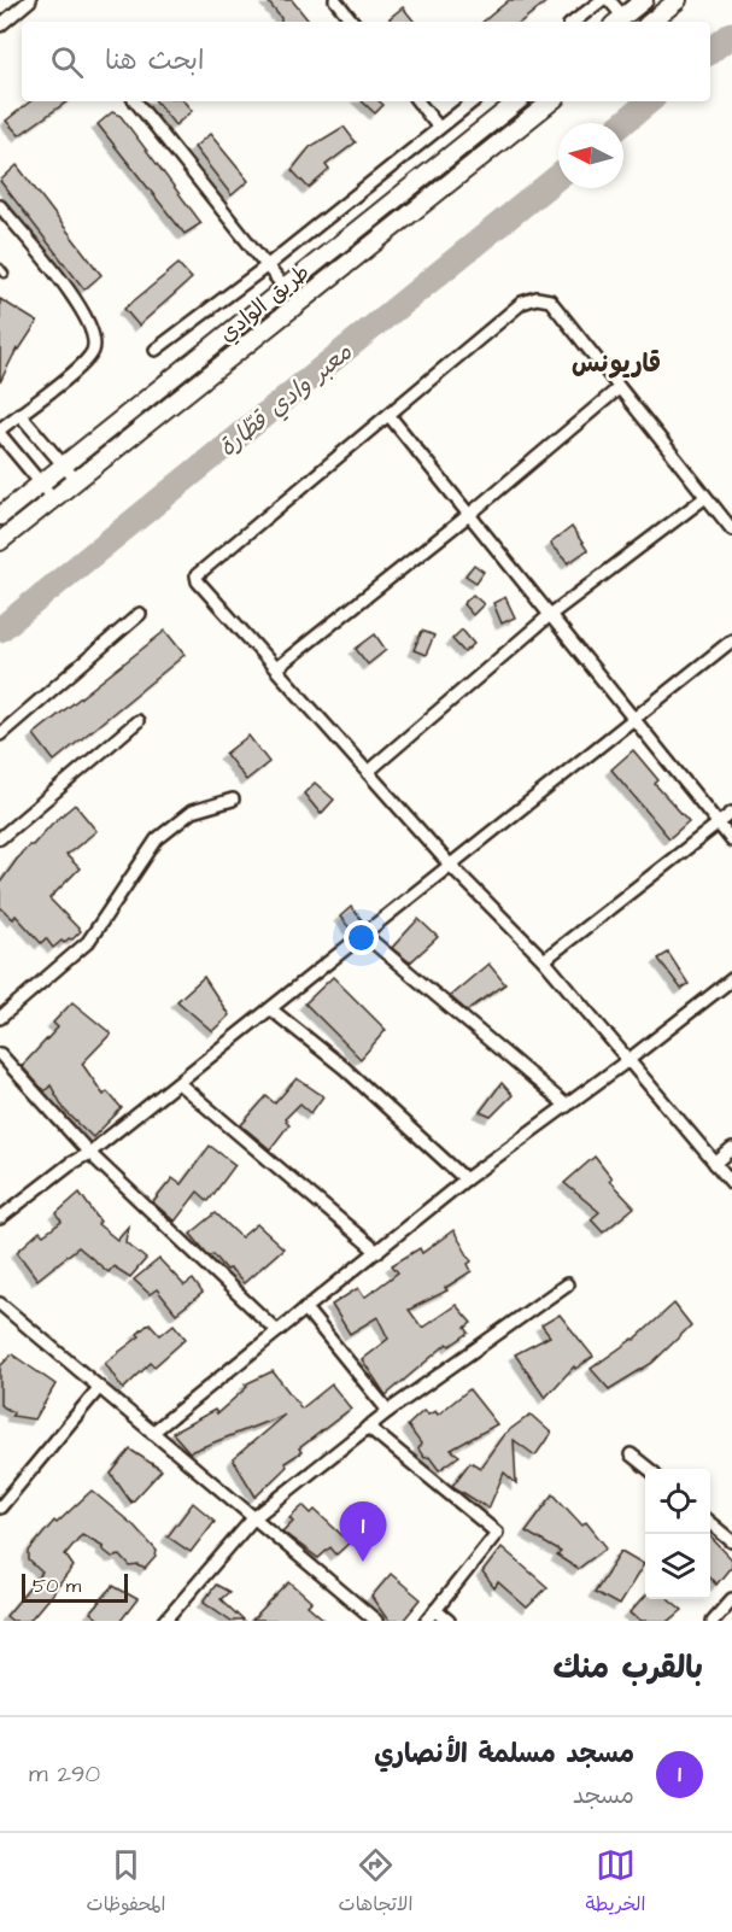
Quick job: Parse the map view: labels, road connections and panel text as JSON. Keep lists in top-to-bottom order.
{
  "streets": {
    "main road": ["طريق الوادي"]
  },
  "districts": ["قاريونس"],
  "water": ["معبر وادي قطّارة"],
  "scale_bar": "50 m",
  "north": "left",
  "page": {
    "search": "ابحث هنا",
    "pins": "1",
    "scale": "50 m",
    "heading": "بالقرب منك",
    "list": [
      {
        "mark": "1",
        "name": "مسجد مسلمة الأنصاري",
        "note": "مسجد",
        "value": "290 m"
      }
    ],
    "nav": ["الخريطة", "الاتجاهات", "المحفوظات"]
  }
}
